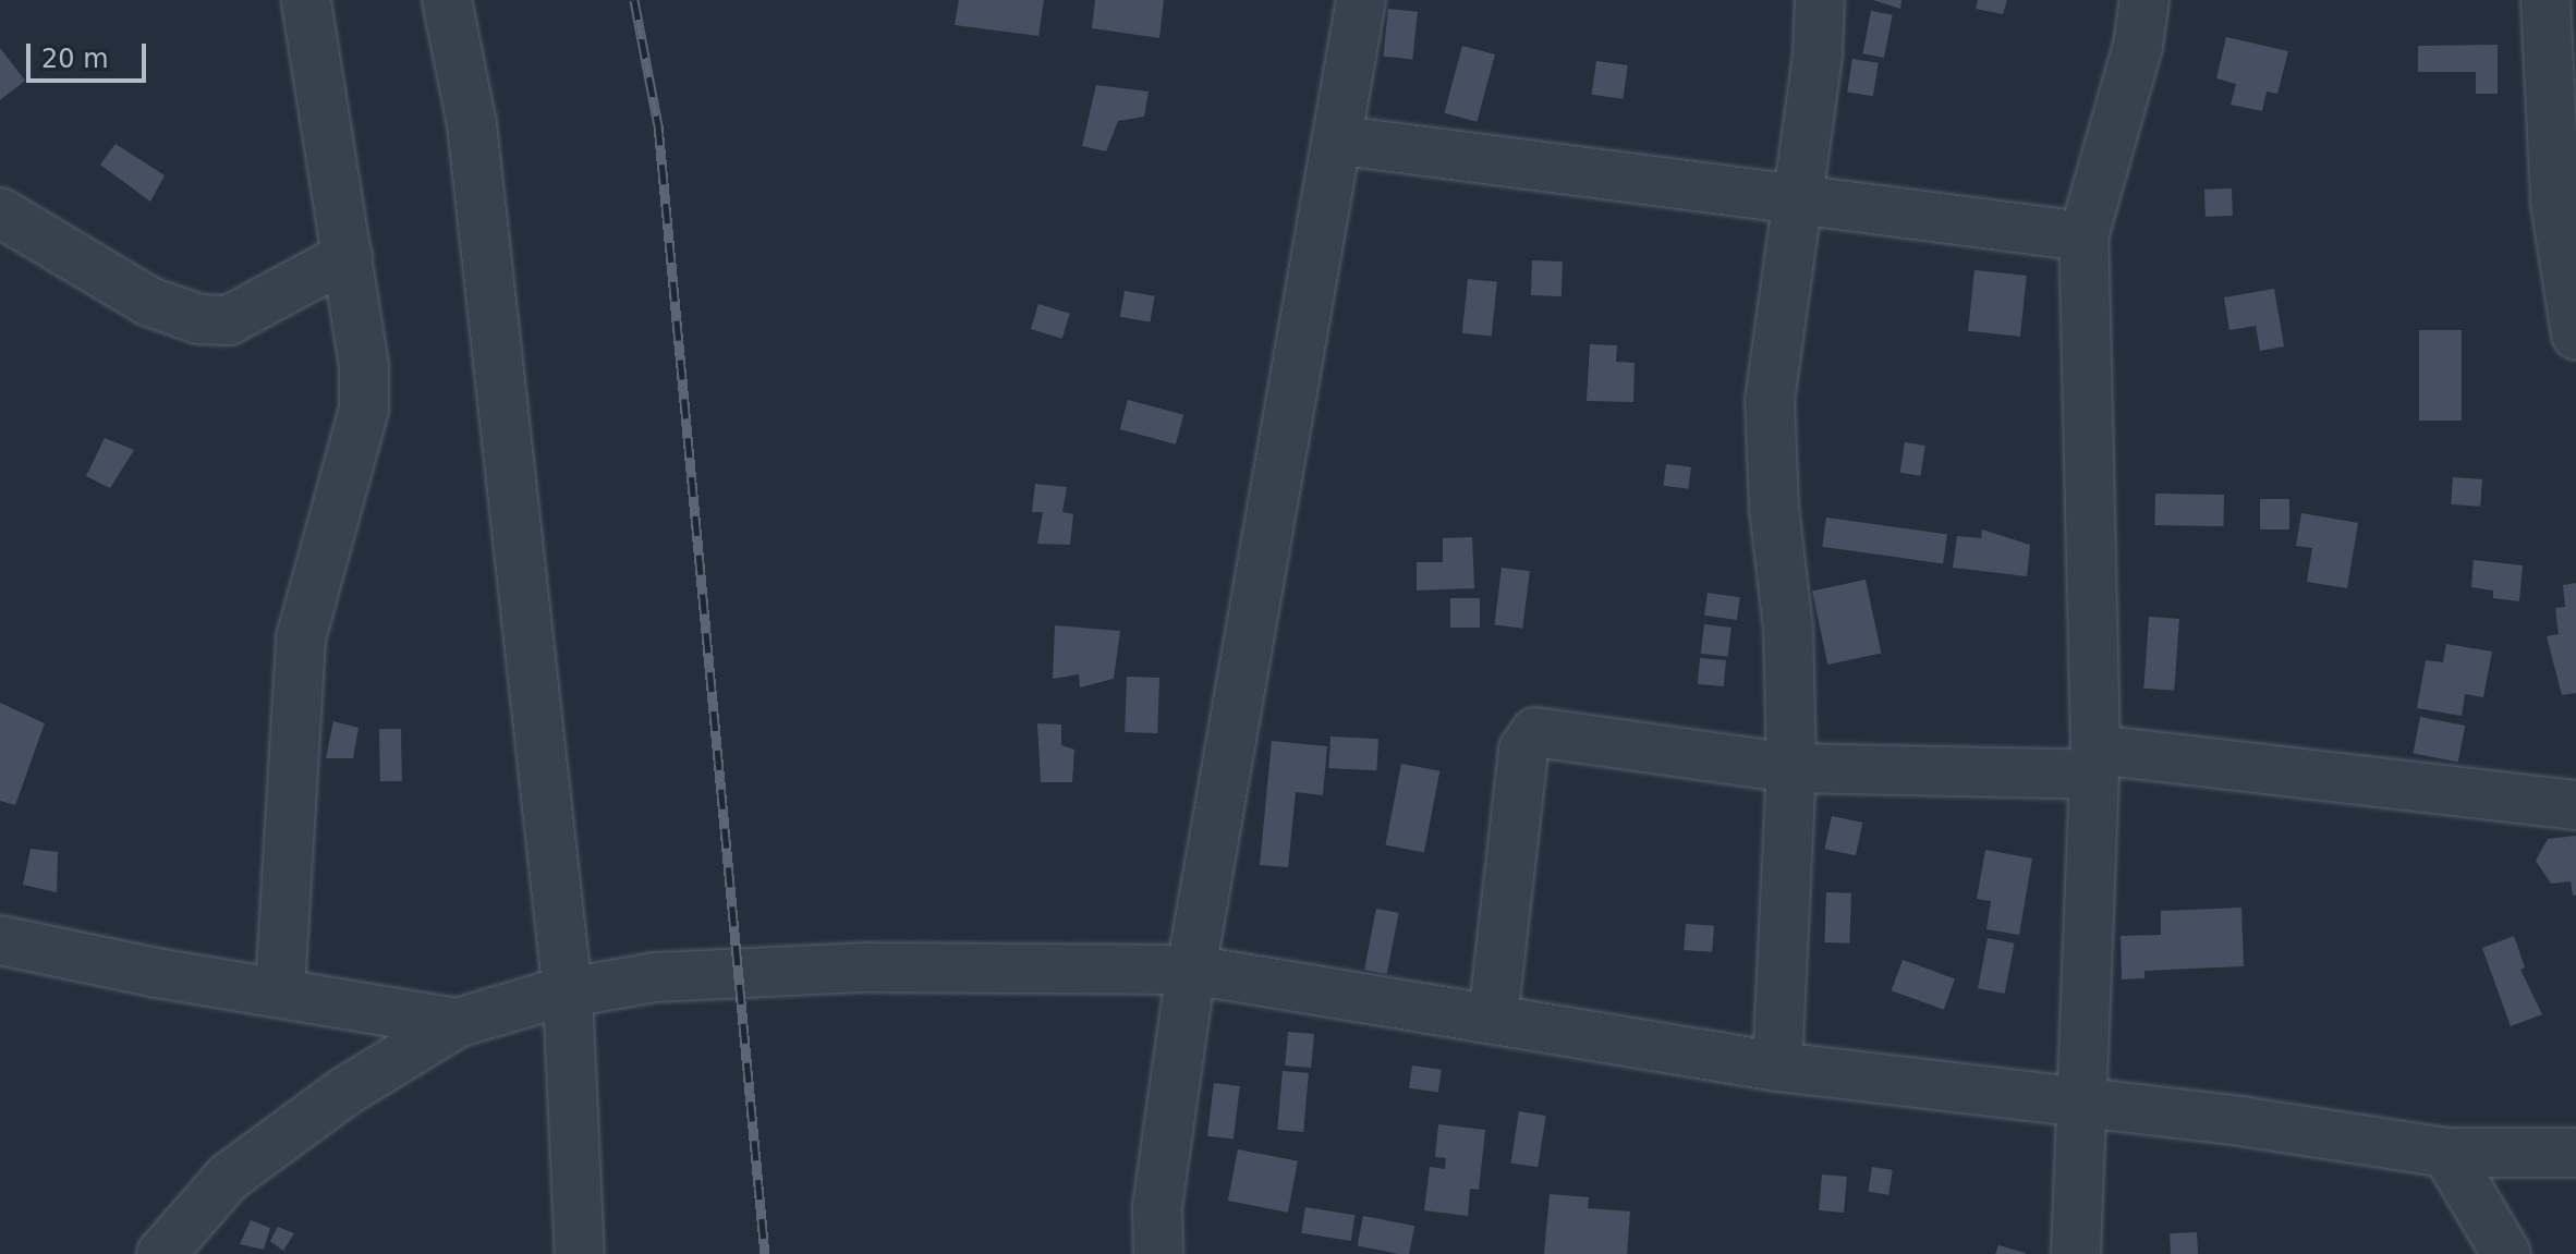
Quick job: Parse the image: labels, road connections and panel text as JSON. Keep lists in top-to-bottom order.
{
  "scale_bar": "20 m"
}
